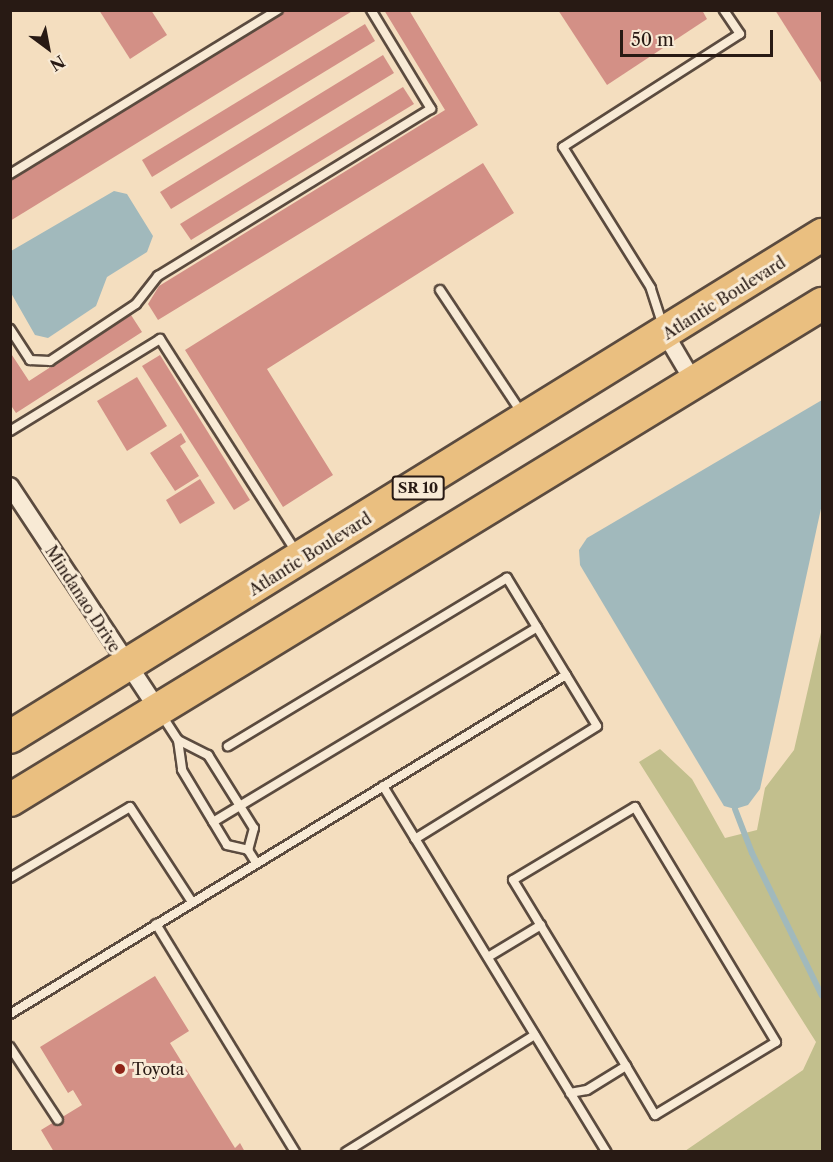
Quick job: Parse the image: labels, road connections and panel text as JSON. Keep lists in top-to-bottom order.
{
  "streets": {
    "highway": ["Atlantic Boulevard", "SR 10"],
    "street": ["Mindanao Drive"]
  },
  "crossings": [
    ["Atlantic Boulevard", "Mindanao Drive"]
  ],
  "places": ["Toyota"],
  "scale_bar": "50 m",
  "north": "bottom right"
}
